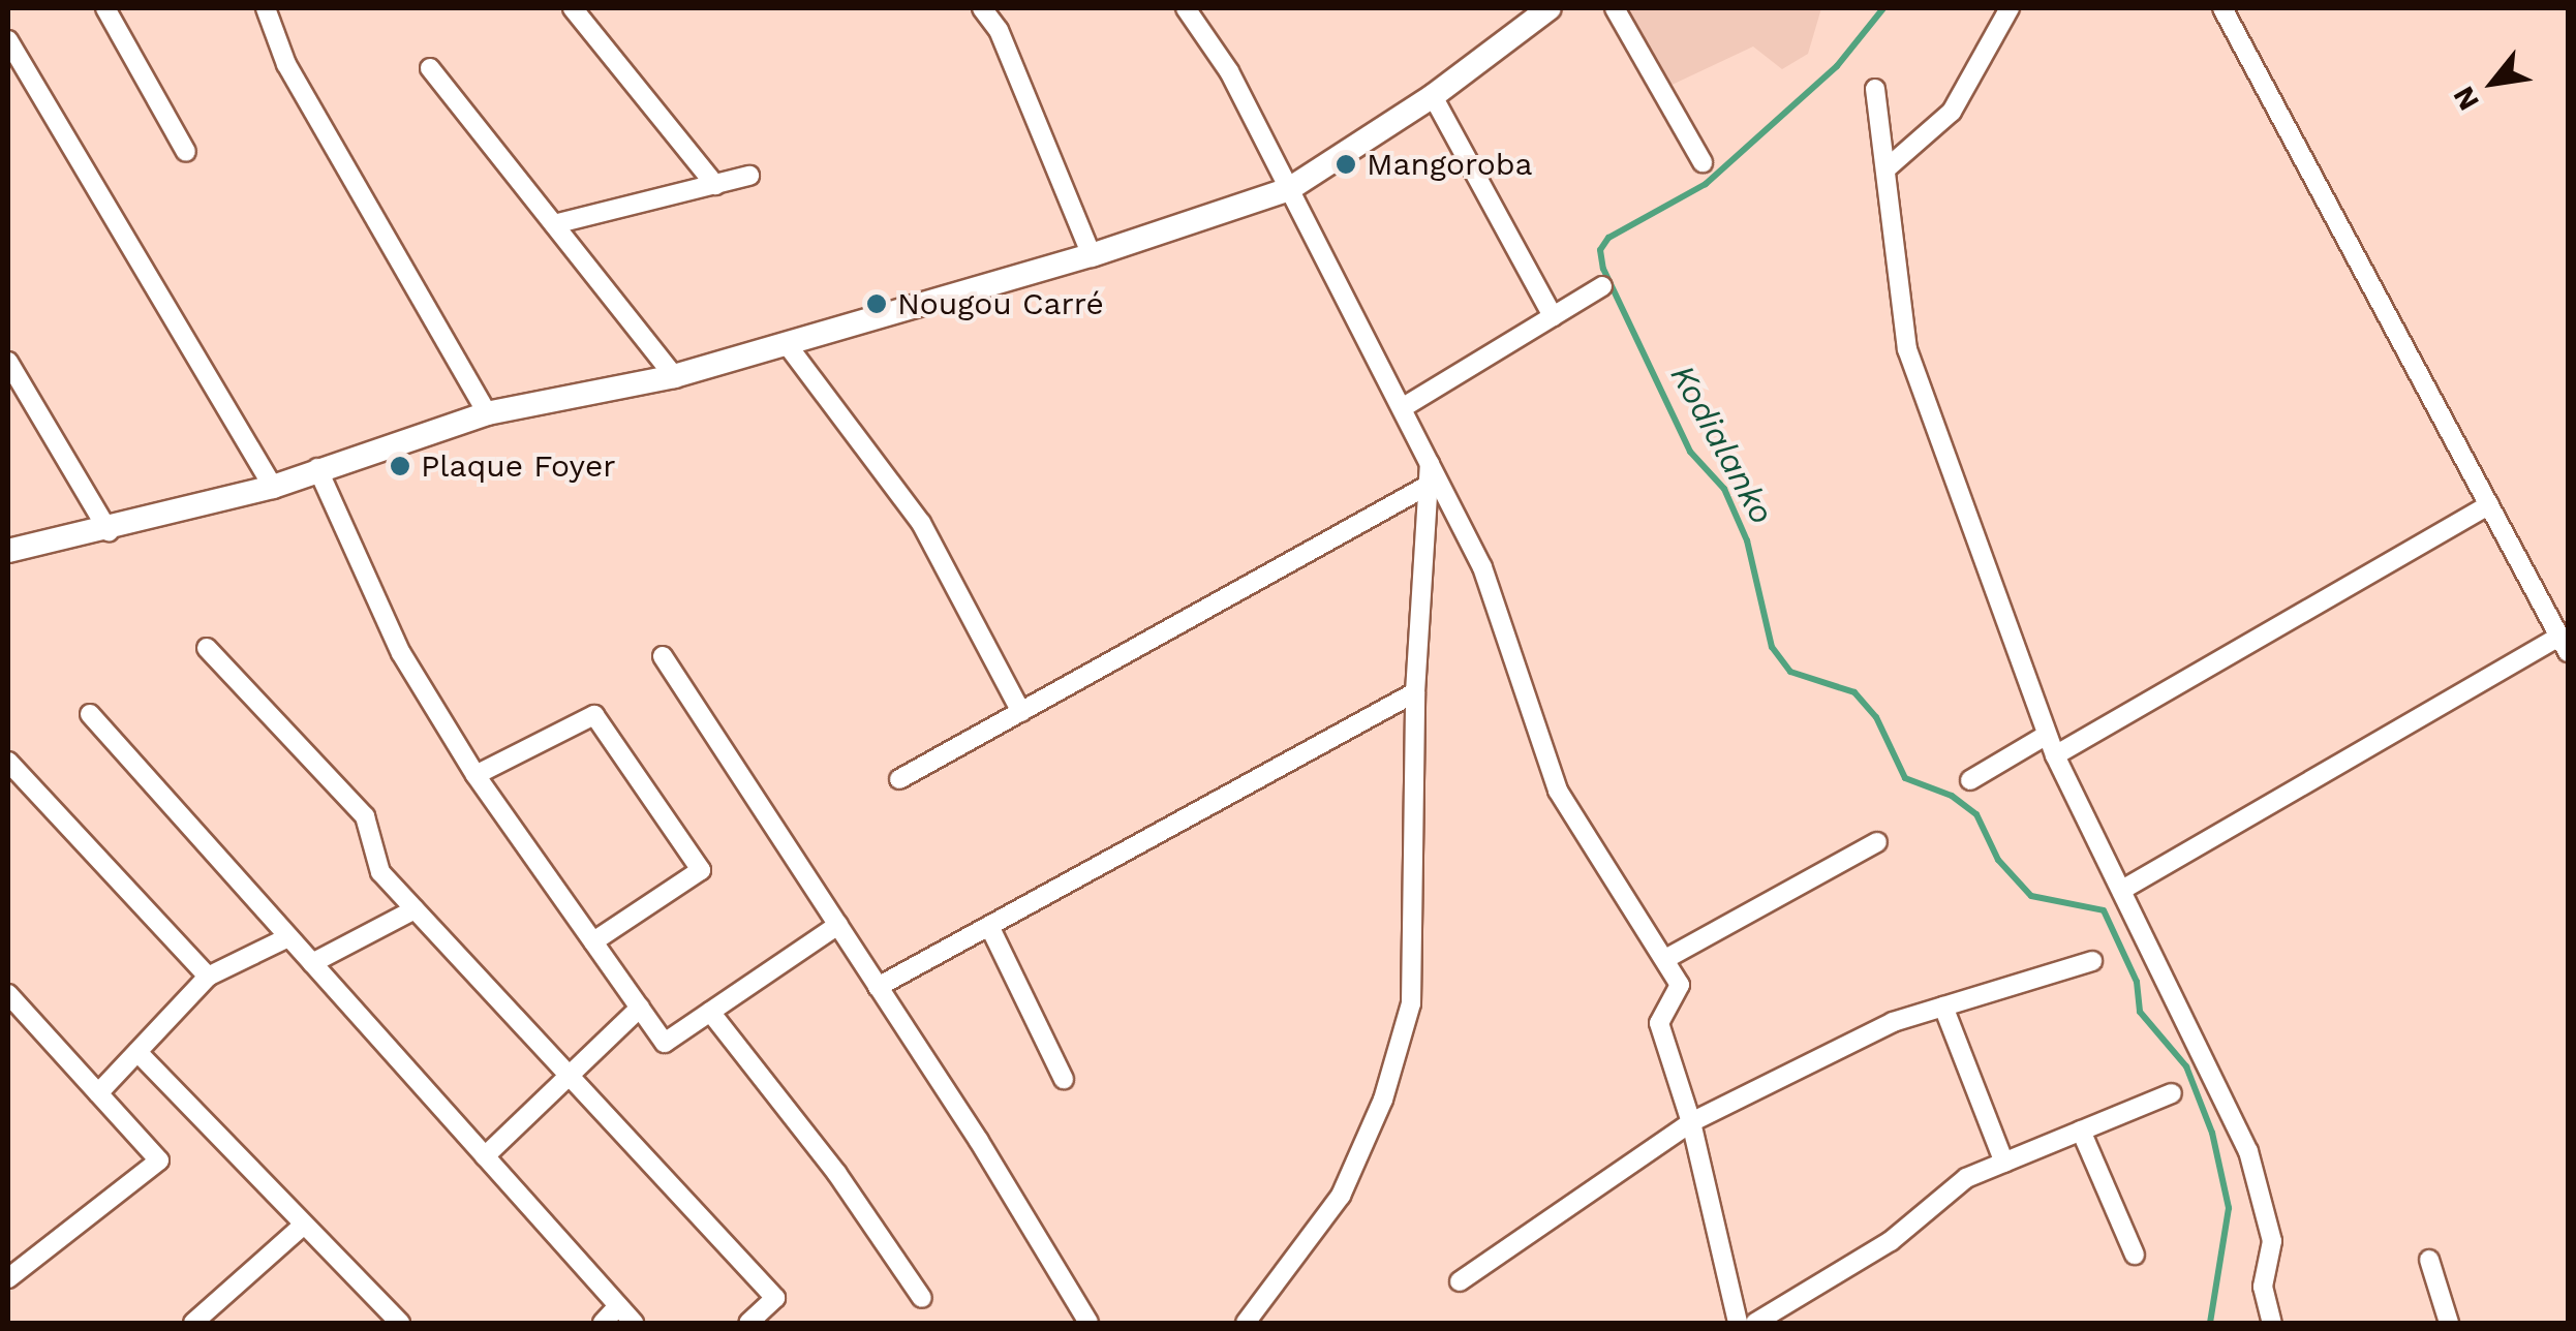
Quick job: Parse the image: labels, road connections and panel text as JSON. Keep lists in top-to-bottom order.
{
  "water": ["Kodialanko"],
  "places": ["Mangoroba", "Nougou Carré", "Plaque Foyer"],
  "north": "bottom left"
}
